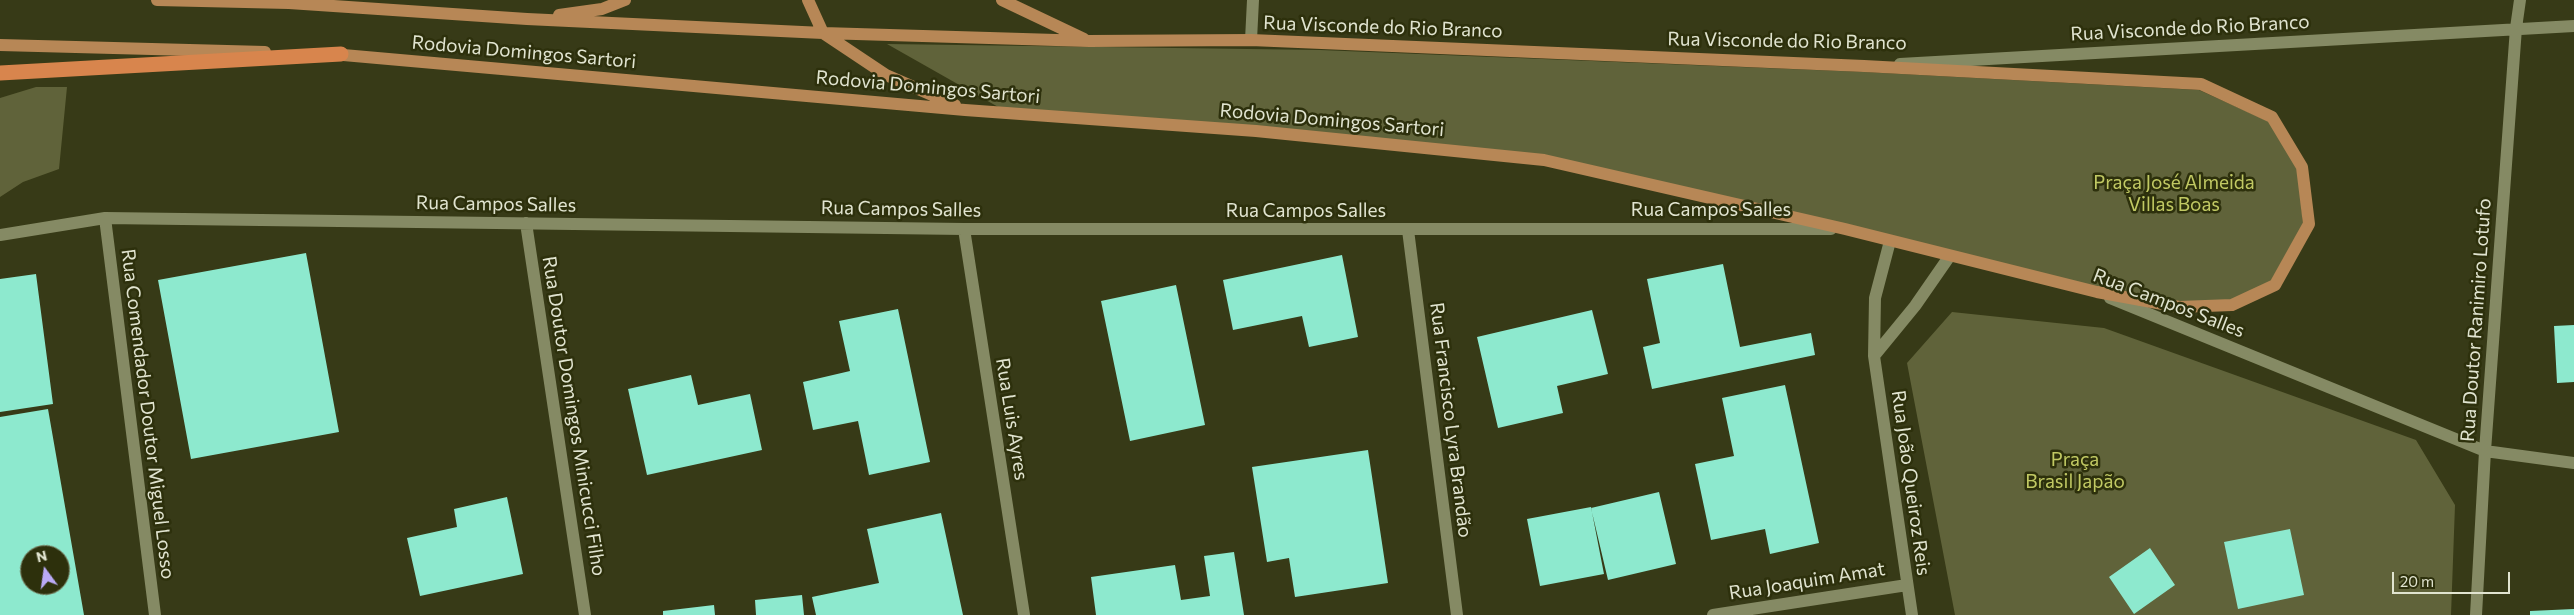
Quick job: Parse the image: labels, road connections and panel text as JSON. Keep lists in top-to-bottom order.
{
  "streets": {
    "main road": ["Rua Visconde do Rio Branco", "Rodovia Domingos Sartori", "Rua Campos Salles"],
    "street": [
      "Rua Doutor Ranimiro Lotufo",
      "Rua Comendador Doutor Miguel Losso",
      "Rua Doutor Domingos Minicucci Filho",
      "Rua Luis Ayres",
      "Rua Francisco Lyra Brandão",
      "Rua João Queiroz Reis",
      "Rua Joaquim Amat"
    ]
  },
  "crossings": [
    ["Rua Visconde do Rio Branco", "Rua Doutor Ranimiro Lotufo"],
    ["Rodovia Domingos Sartori", "Rua Campos Salles"],
    ["Rua Campos Salles", "Rua Doutor Ranimiro Lotufo"],
    ["Rua Campos Salles", "Rua Comendador Doutor Miguel Losso"],
    ["Rua Campos Salles", "Rua Doutor Domingos Minicucci Filho"],
    ["Rua Campos Salles", "Rua Luis Ayres"],
    ["Rua Campos Salles", "Rua Francisco Lyra Brandão"],
    ["Rua Campos Salles", "Rua João Queiroz Reis"],
    ["Rua João Queiroz Reis", "Rua Joaquim Amat"]
  ],
  "parks": ["Praça José Almeida Villas Boas", "Praça Brasil Japão"],
  "scale_bar": "20 m",
  "north": "top"
}
